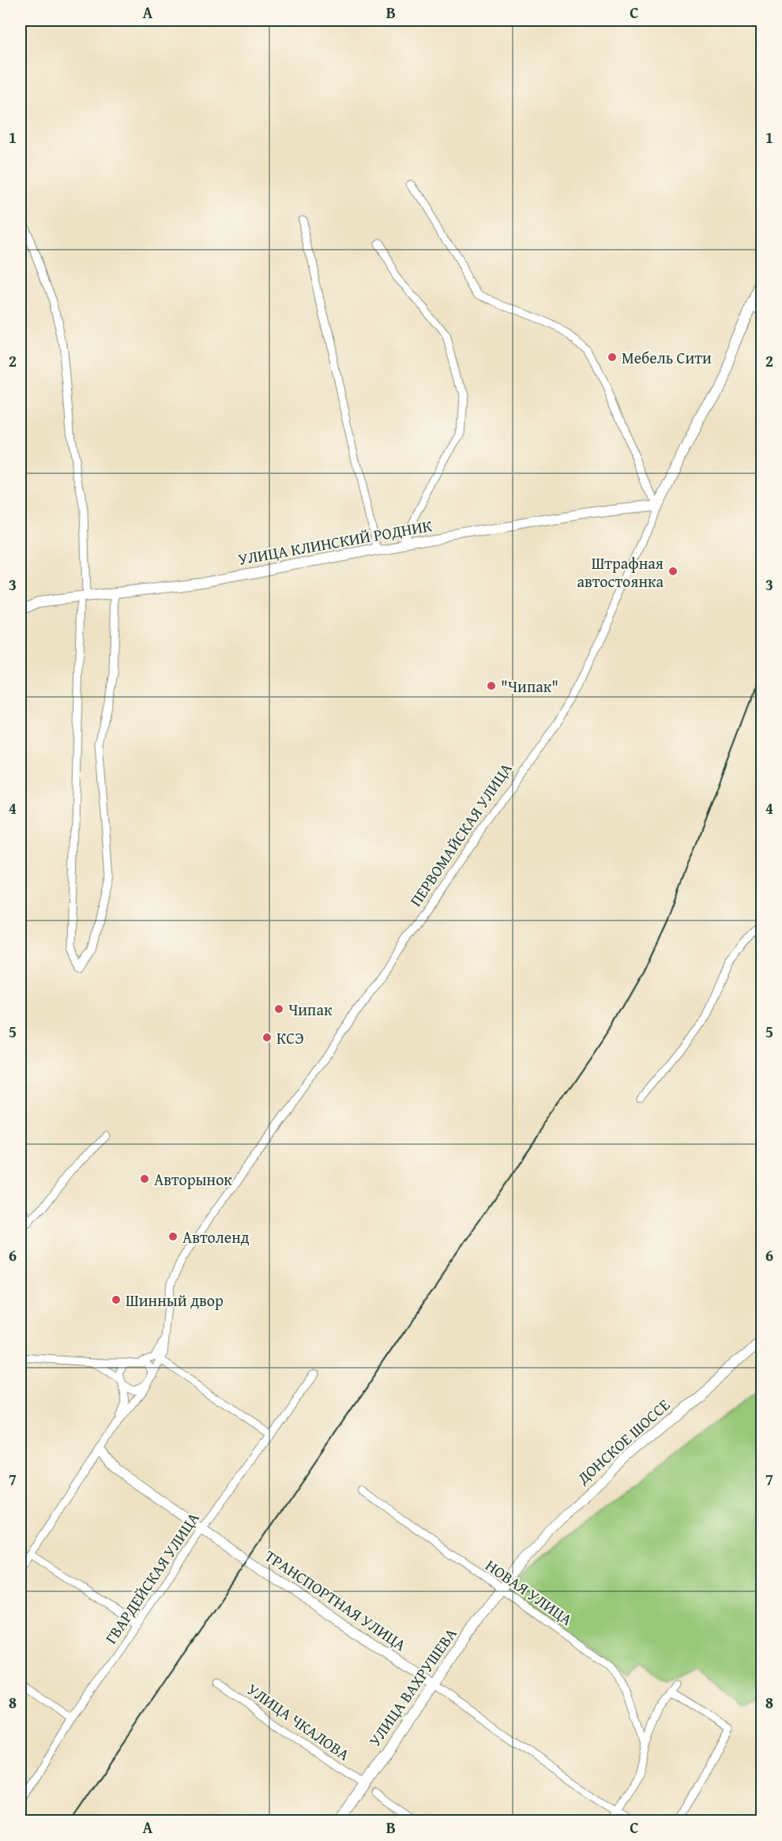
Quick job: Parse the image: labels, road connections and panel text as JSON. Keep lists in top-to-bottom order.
{
  "streets": {
    "main road": [
      "УЛИЦА КЛИНСКИЙ РОДНИК",
      "ПЕРВОМАЙСКАЯ УЛИЦА",
      "ДОНСКОЕ ШОССЕ",
      "ТРАНСПОРТНАЯ УЛИЦА",
      "УЛИЦА ВАХРУШЕВА"
    ],
    "street": ["ГВАРДЕЙСКАЯ УЛИЦА", "НОВАЯ УЛИЦА", "УЛИЦА ЧКАЛОВА"]
  },
  "crossings": [
    ["УЛИЦА КЛИНСКИЙ РОДНИК", "ПЕРВОМАЙСКАЯ УЛИЦА"],
    ["ДОНСКОЕ ШОССЕ", "УЛИЦА ВАХРУШЕВА"],
    ["ГВАРДЕЙСКАЯ УЛИЦА", "ТРАНСПОРТНАЯ УЛИЦА"],
    ["НОВАЯ УЛИЦА", "УЛИЦА ВАХРУШЕВА"],
    ["ТРАНСПОРТНАЯ УЛИЦА", "УЛИЦА ВАХРУШЕВА"],
    ["УЛИЦА ВАХРУШЕВА", "УЛИЦА ЧКАЛОВА"]
  ],
  "places": [
    "Мебель Сити",
    "Штрафная автостоянка",
    "\"Чипак\"",
    "Чипак",
    "КСЭ",
    "Авторынок",
    "Автоленд",
    "Шинный двор"
  ],
  "grid": {
    "columns": ["A", "B", "C"],
    "rows": [
      "1",
      "2",
      "3",
      "4",
      "5",
      "6",
      "7",
      "8"
    ]
  }
}
